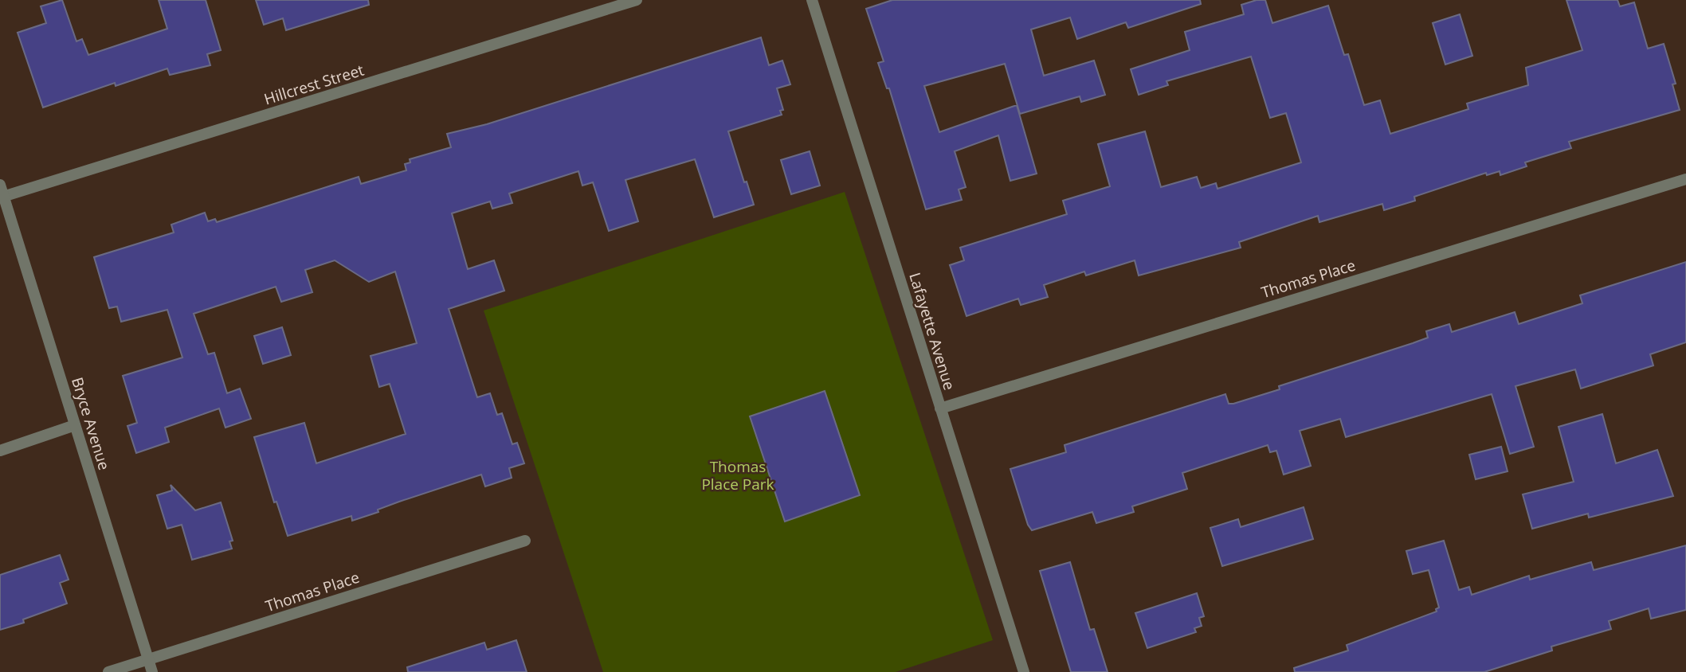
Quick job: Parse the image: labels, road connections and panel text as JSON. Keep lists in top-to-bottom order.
{
  "streets": {
    "street": [
      "Hillcrest Street",
      "Thomas Place",
      "Lafayette Avenue",
      "Bryce Avenue"
    ]
  },
  "crossings": [
    ["Hillcrest Street", "Bryce Avenue"],
    ["Thomas Place", "Lafayette Avenue"],
    ["Thomas Place", "Bryce Avenue"]
  ],
  "parks": ["Thomas Place Park"]
}
